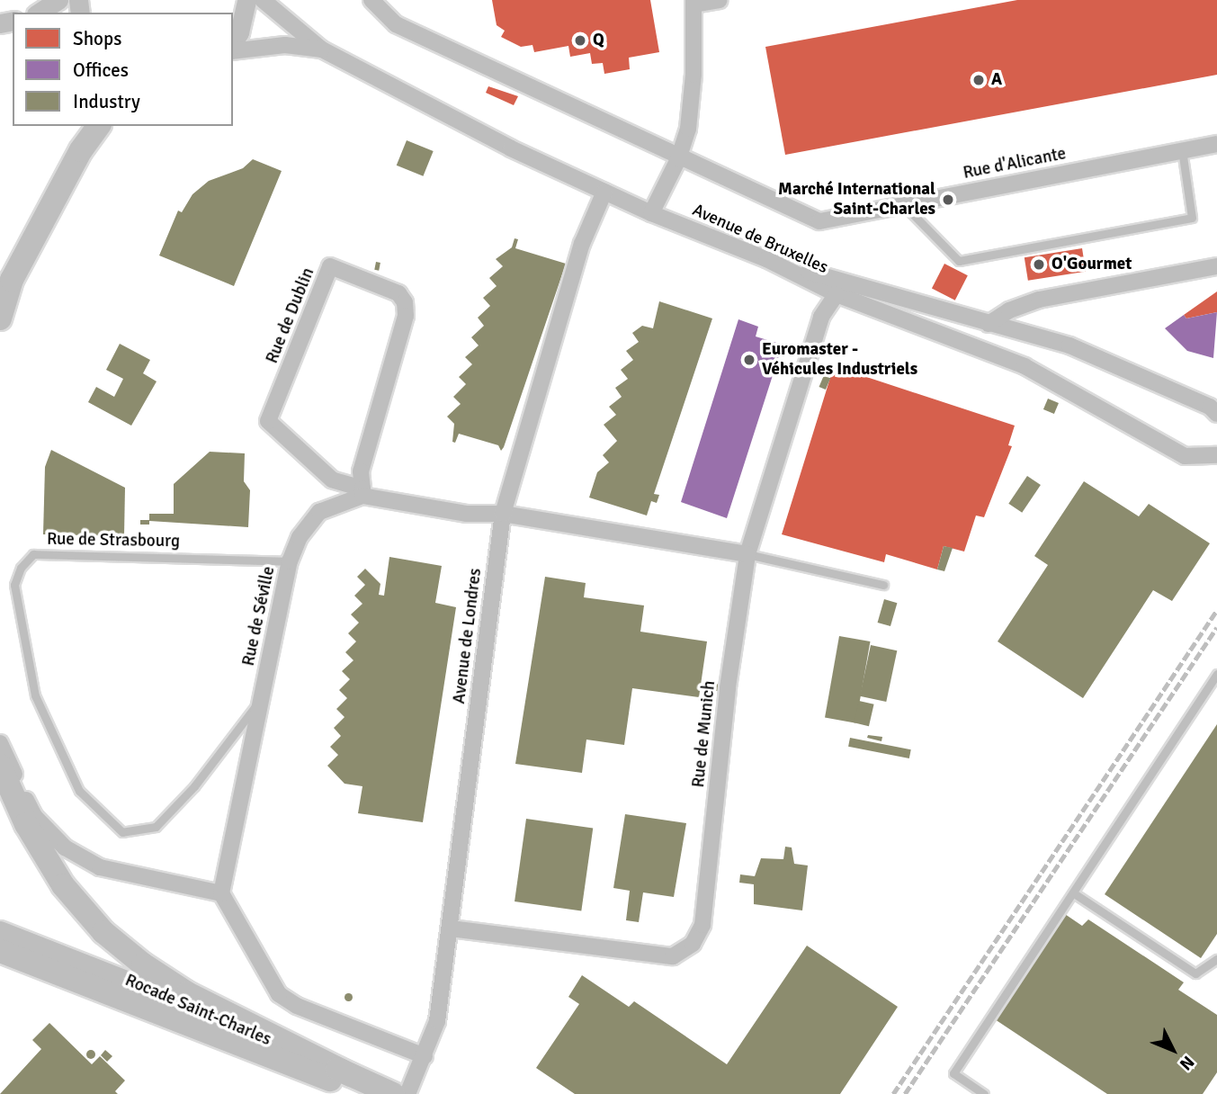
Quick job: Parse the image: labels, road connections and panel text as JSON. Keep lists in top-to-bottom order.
{
  "streets": {
    "main road": ["Rocade Saint-Charles"],
    "street": [
      "Rue d'Alicante",
      "Avenue de Bruxelles",
      "Rue de Dublin",
      "Rue de Séville",
      "Avenue de Londres",
      "Rue de Munich"
    ],
    "lane": ["Rue de Strasbourg"]
  },
  "crossings": [
    ["Avenue de Bruxelles", "Avenue de Londres"],
    ["Avenue de Bruxelles", "Rue de Munich"],
    ["Rue de Dublin", "Rue de Séville"],
    ["Rue de Strasbourg", "Rue de Séville"],
    ["Avenue de Londres", "Rue de Munich"],
    ["Avenue de Londres", "Rocade Saint-Charles"]
  ],
  "places": [
    "Q",
    "A",
    "Marché International Saint-Charles",
    "O'Gourmet",
    "Euromaster - Véhicules Industriels"
  ],
  "legend": ["Shops", "Offices", "Industry"],
  "north": "bottom right"
}
